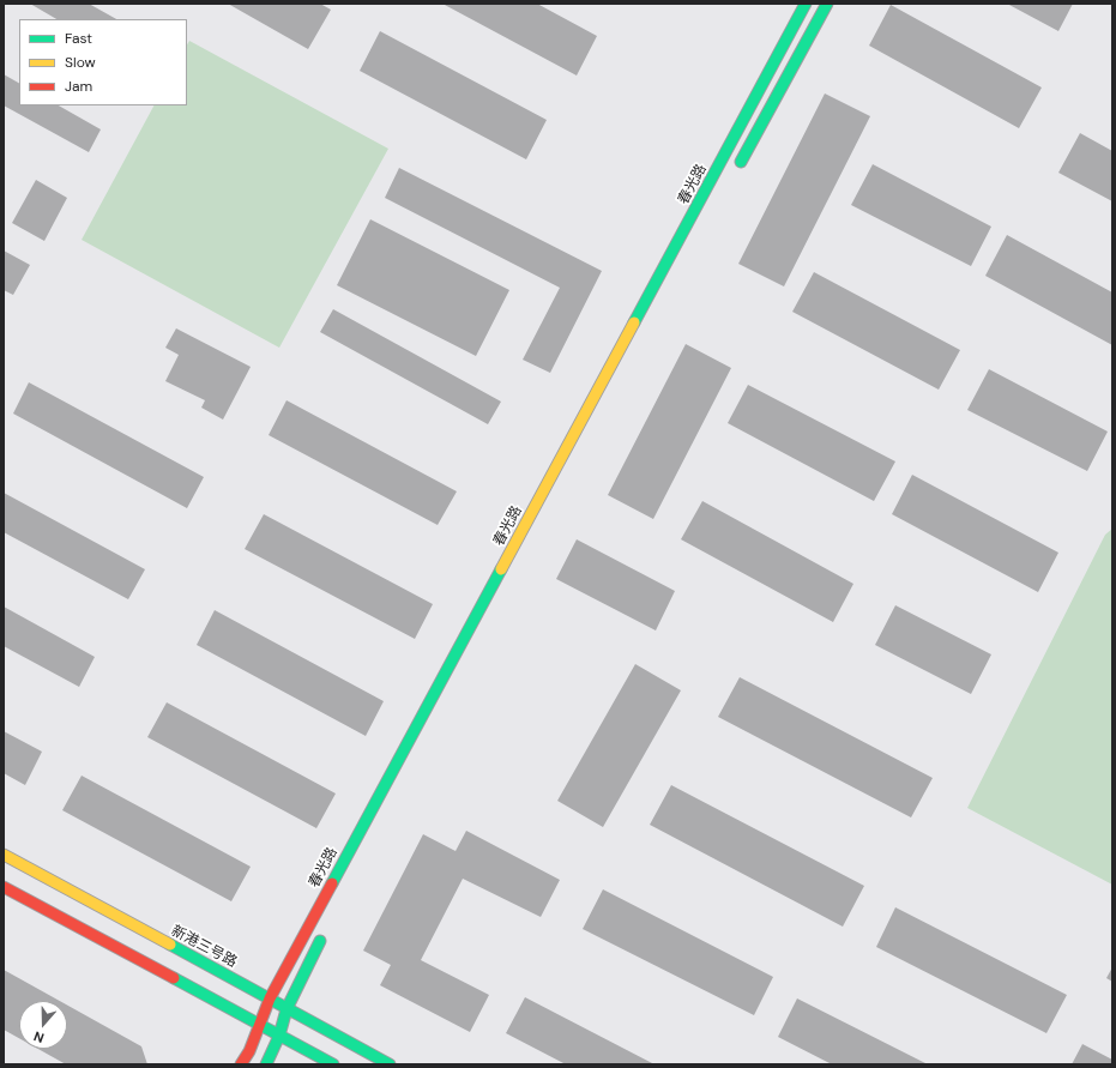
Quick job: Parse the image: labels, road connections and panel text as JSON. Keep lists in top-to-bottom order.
{
  "streets": {
    "street": ["春光路", "新港三号路"]
  },
  "crossings": [
    ["春光路", "新港三号路"]
  ],
  "legend": ["Fast", "Slow", "Jam"],
  "north": "bottom"
}
